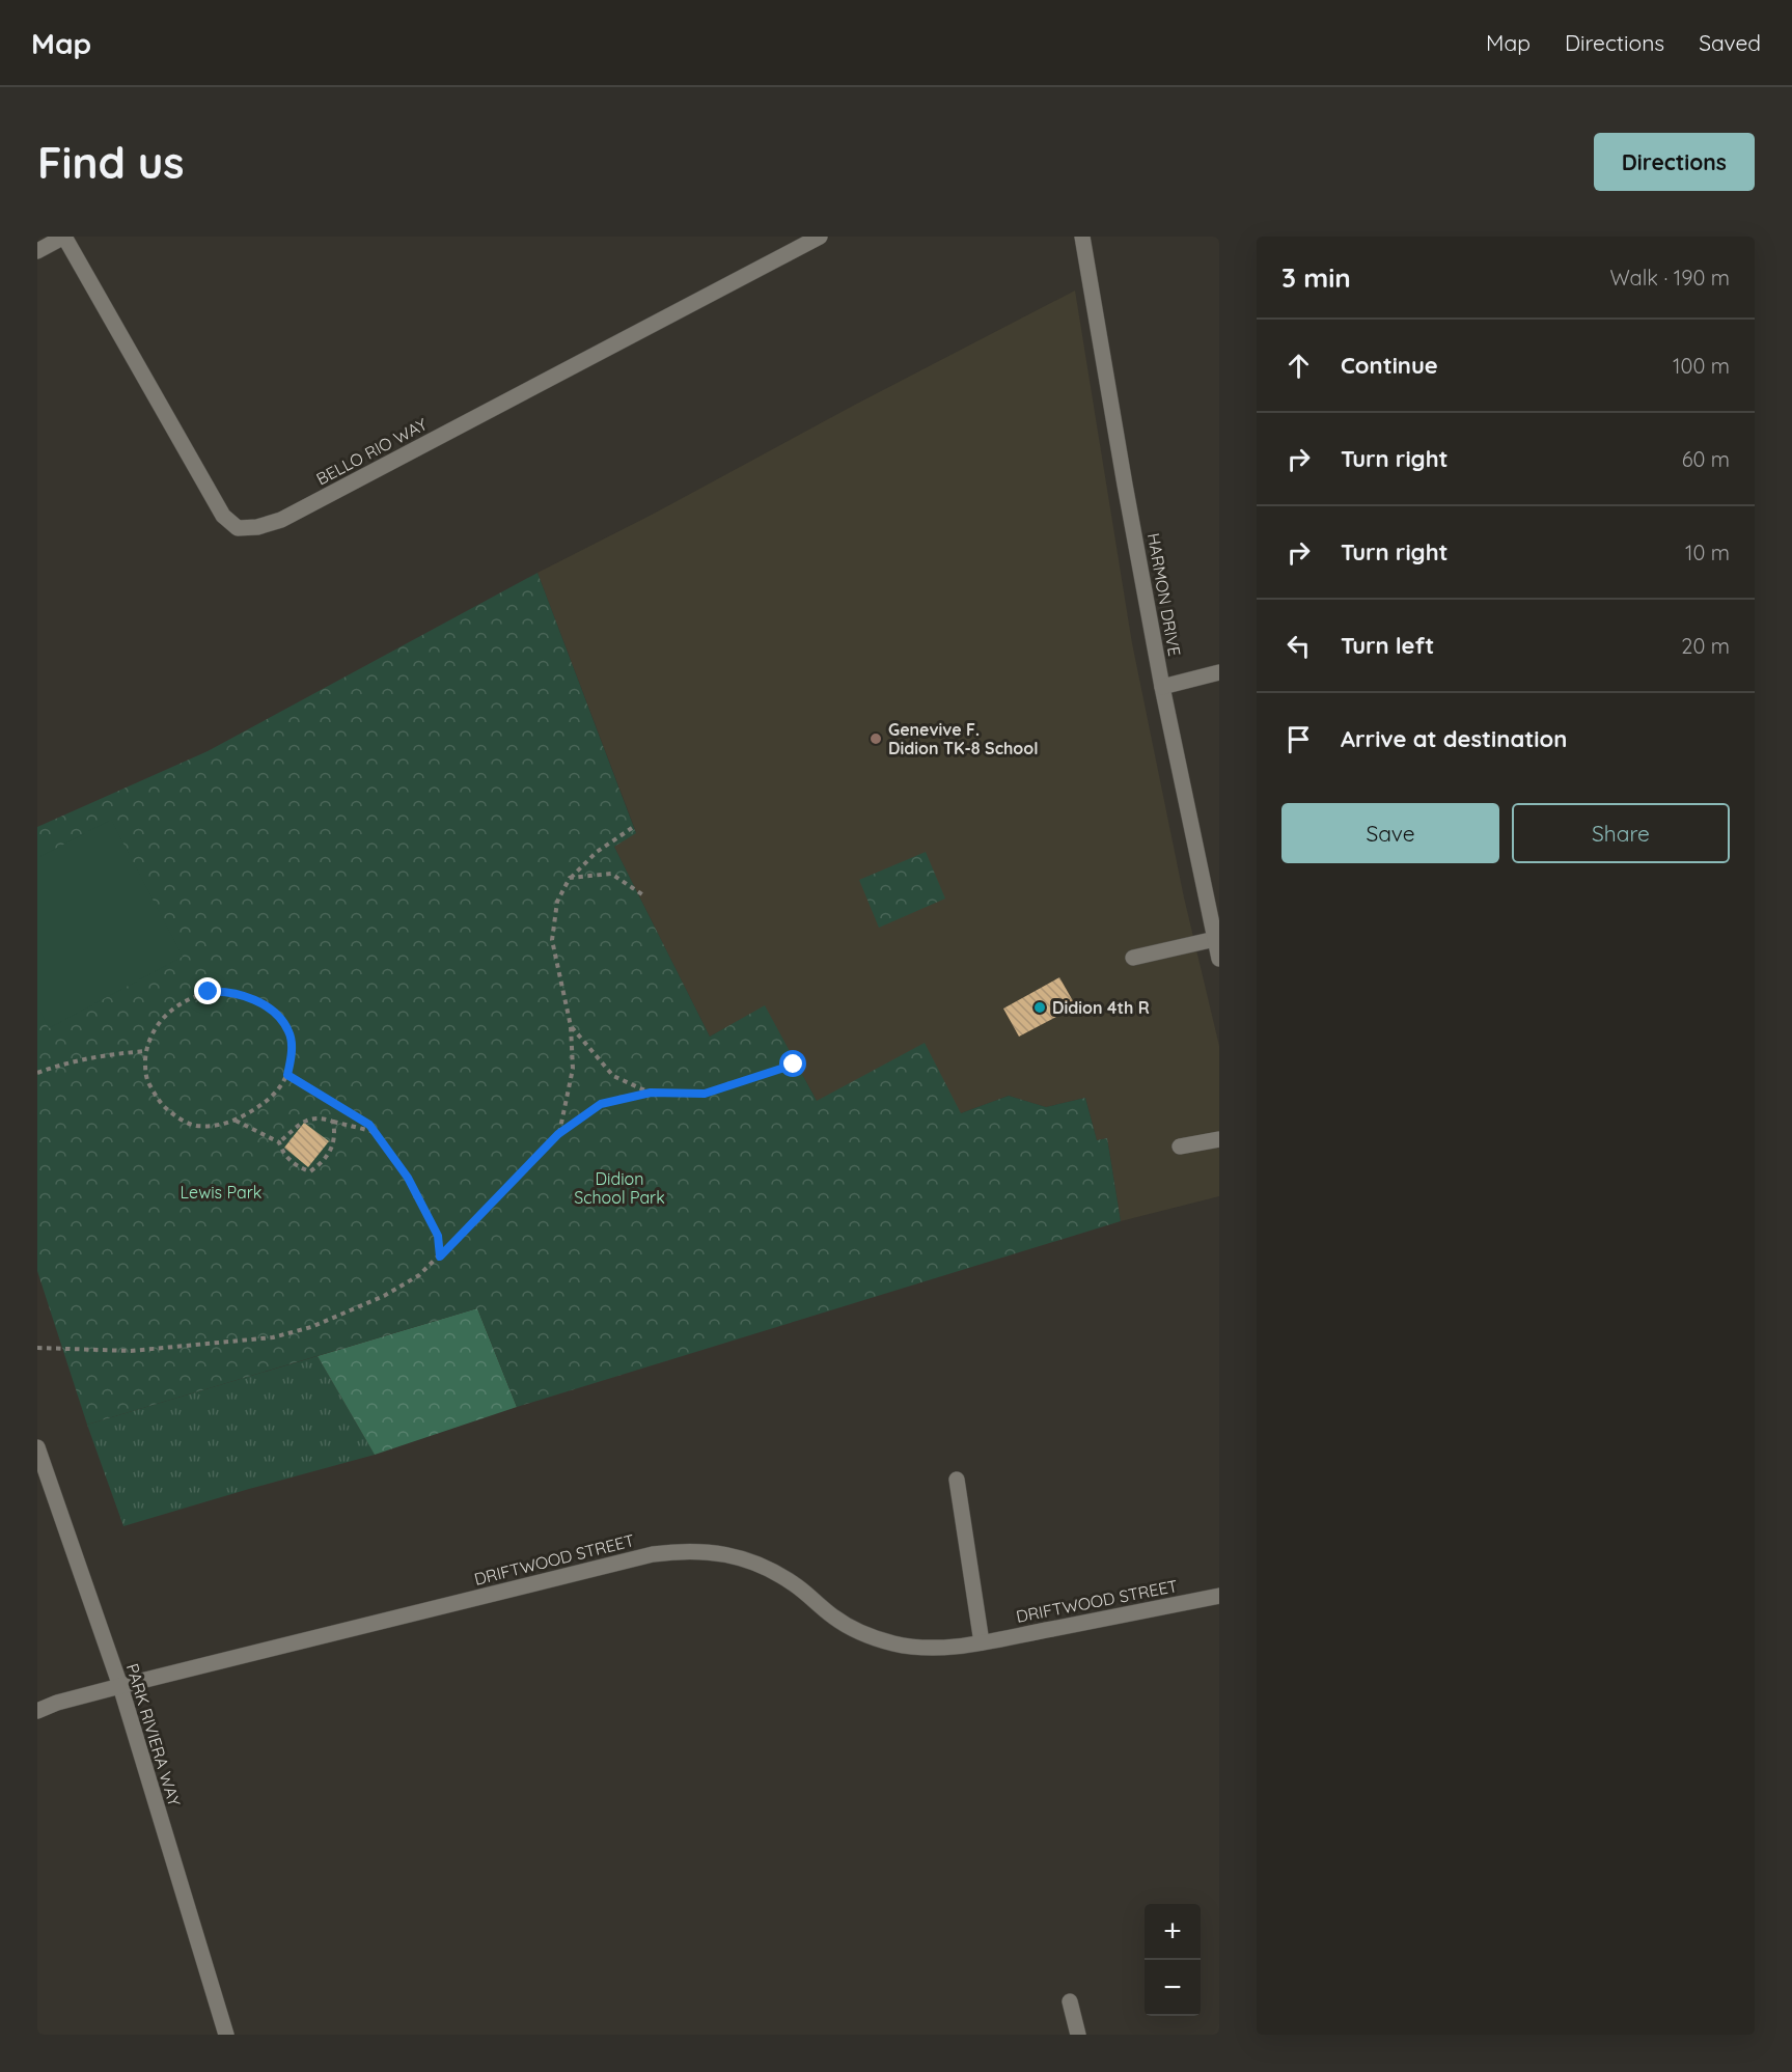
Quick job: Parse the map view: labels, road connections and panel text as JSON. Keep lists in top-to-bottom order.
{
  "streets": {
    "street": [
      "BELLO RIO WAY",
      "HARMON DRIVE",
      "DRIFTWOOD STREET",
      "PARK RIVIERA WAY"
    ]
  },
  "crossings": [
    ["DRIFTWOOD STREET", "PARK RIVIERA WAY"]
  ],
  "parks": ["Didion School Park", "Lewis Park"],
  "places": ["Genevive F. Didion TK-8 School", "Didion 4th R"],
  "page": {
    "header": "Map",
    "nav": ["Map", "Directions", "Saved"],
    "buttons": [
      "Directions",
      ["Save", "Share"]
    ],
    "title": "Find us",
    "heading": ["3 min", "Walk · 190 m"],
    "list": [
      ["Continue", "100 m"],
      ["Turn right", "60 m"],
      ["Turn right", "10 m"],
      ["Turn left", "20 m"],
      "Arrive at destination"
    ],
    "map_buttons": ["+", "−"]
  }
}
